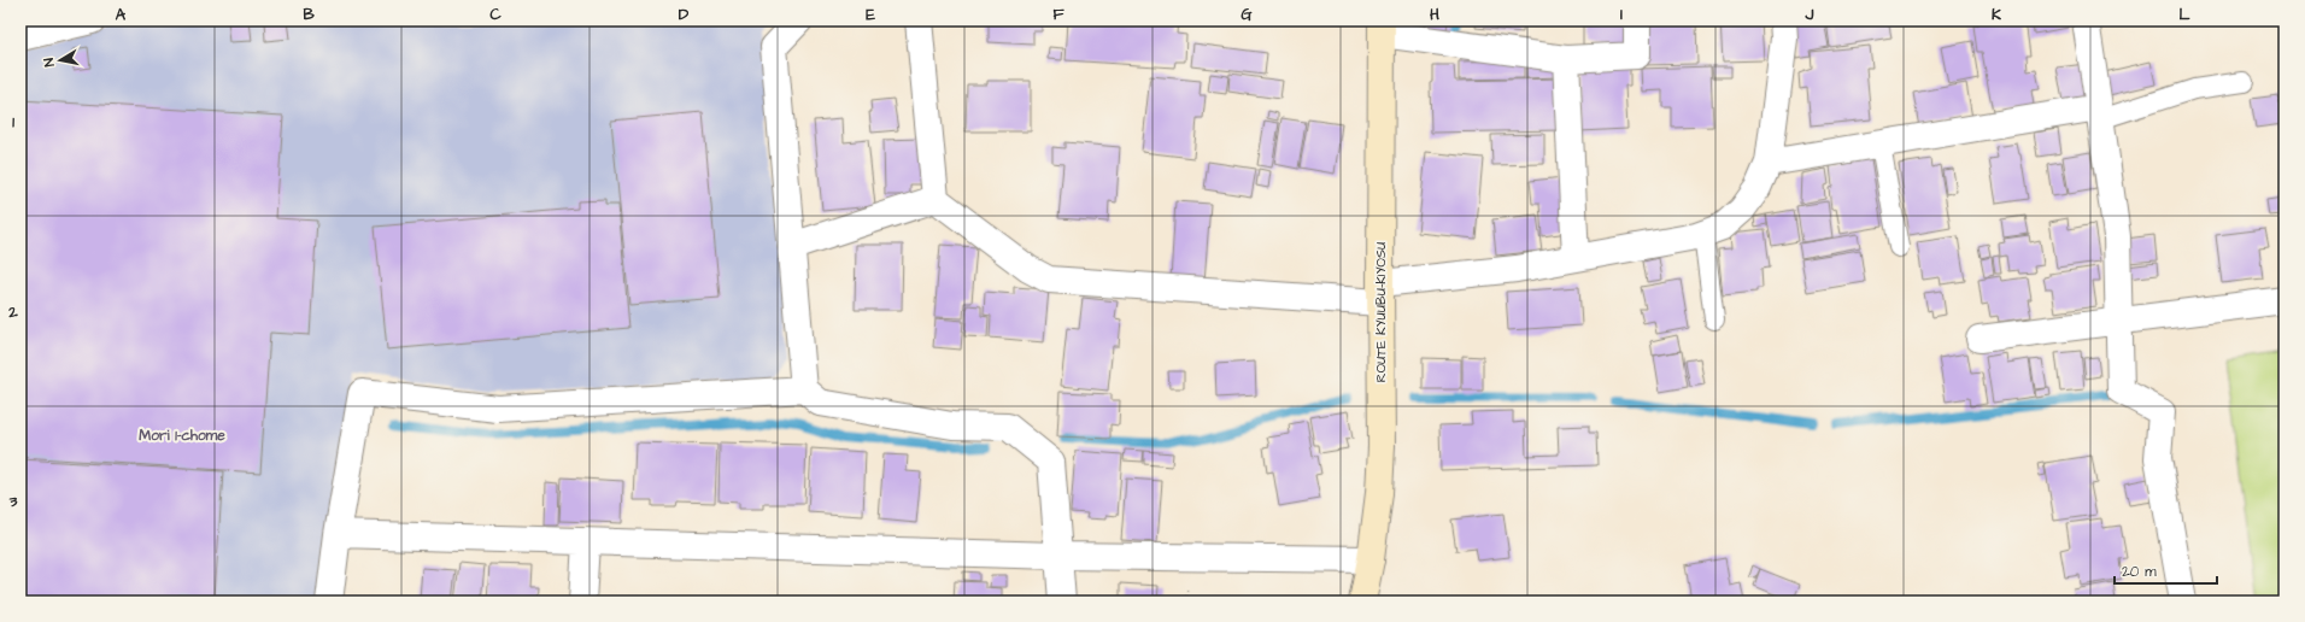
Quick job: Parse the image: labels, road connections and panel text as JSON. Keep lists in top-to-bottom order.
{
  "streets": {
    "main road": ["ROUTE KYUUBU-KIYOSU"]
  },
  "districts": ["Mori 1-chome"],
  "scale_bar": "20 m",
  "north": "left",
  "grid": {
    "columns": [
      "A",
      "B",
      "C",
      "D",
      "E",
      "F",
      "G",
      "H",
      "I",
      "J",
      "K",
      "L"
    ],
    "rows": ["1", "2", "3"]
  }
}
